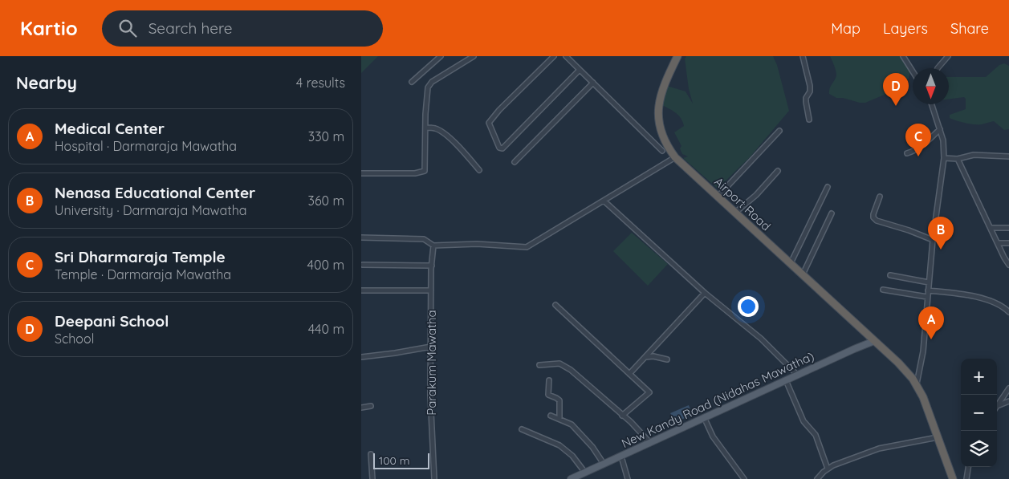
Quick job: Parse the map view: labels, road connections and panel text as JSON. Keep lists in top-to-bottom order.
{
  "streets": {
    "highway": ["Airport Road"],
    "main road": ["New Kandy Road (Nidahas Mawatha)"],
    "street": ["Parakum Mawatha"]
  },
  "crossings": [
    ["Airport Road", "New Kandy Road (Nidahas Mawatha)"]
  ],
  "scale_bar": "100 m",
  "north": "bottom",
  "page": {
    "header": "Kartio",
    "search": "Search here",
    "nav": ["Map", "Layers", "Share"],
    "heading": ["Nearby", "4 results"],
    "pins": [
      "D",
      "C",
      "B",
      "A"
    ],
    "list": [
      {
        "mark": "A",
        "name": "Medical Center",
        "note": "Hospital · Darmaraja Mawatha",
        "value": "330 m"
      },
      {
        "mark": "B",
        "name": "Nenasa Educational Center",
        "note": "University · Darmaraja Mawatha",
        "value": "360 m"
      },
      {
        "mark": "C",
        "name": "Sri Dharmaraja Temple",
        "note": "Temple · Darmaraja Mawatha",
        "value": "400 m"
      },
      {
        "mark": "D",
        "name": "Deepani School",
        "note": "School",
        "value": "440 m"
      }
    ],
    "map_buttons": ["+", "−"],
    "scale": "100 m"
  }
}
